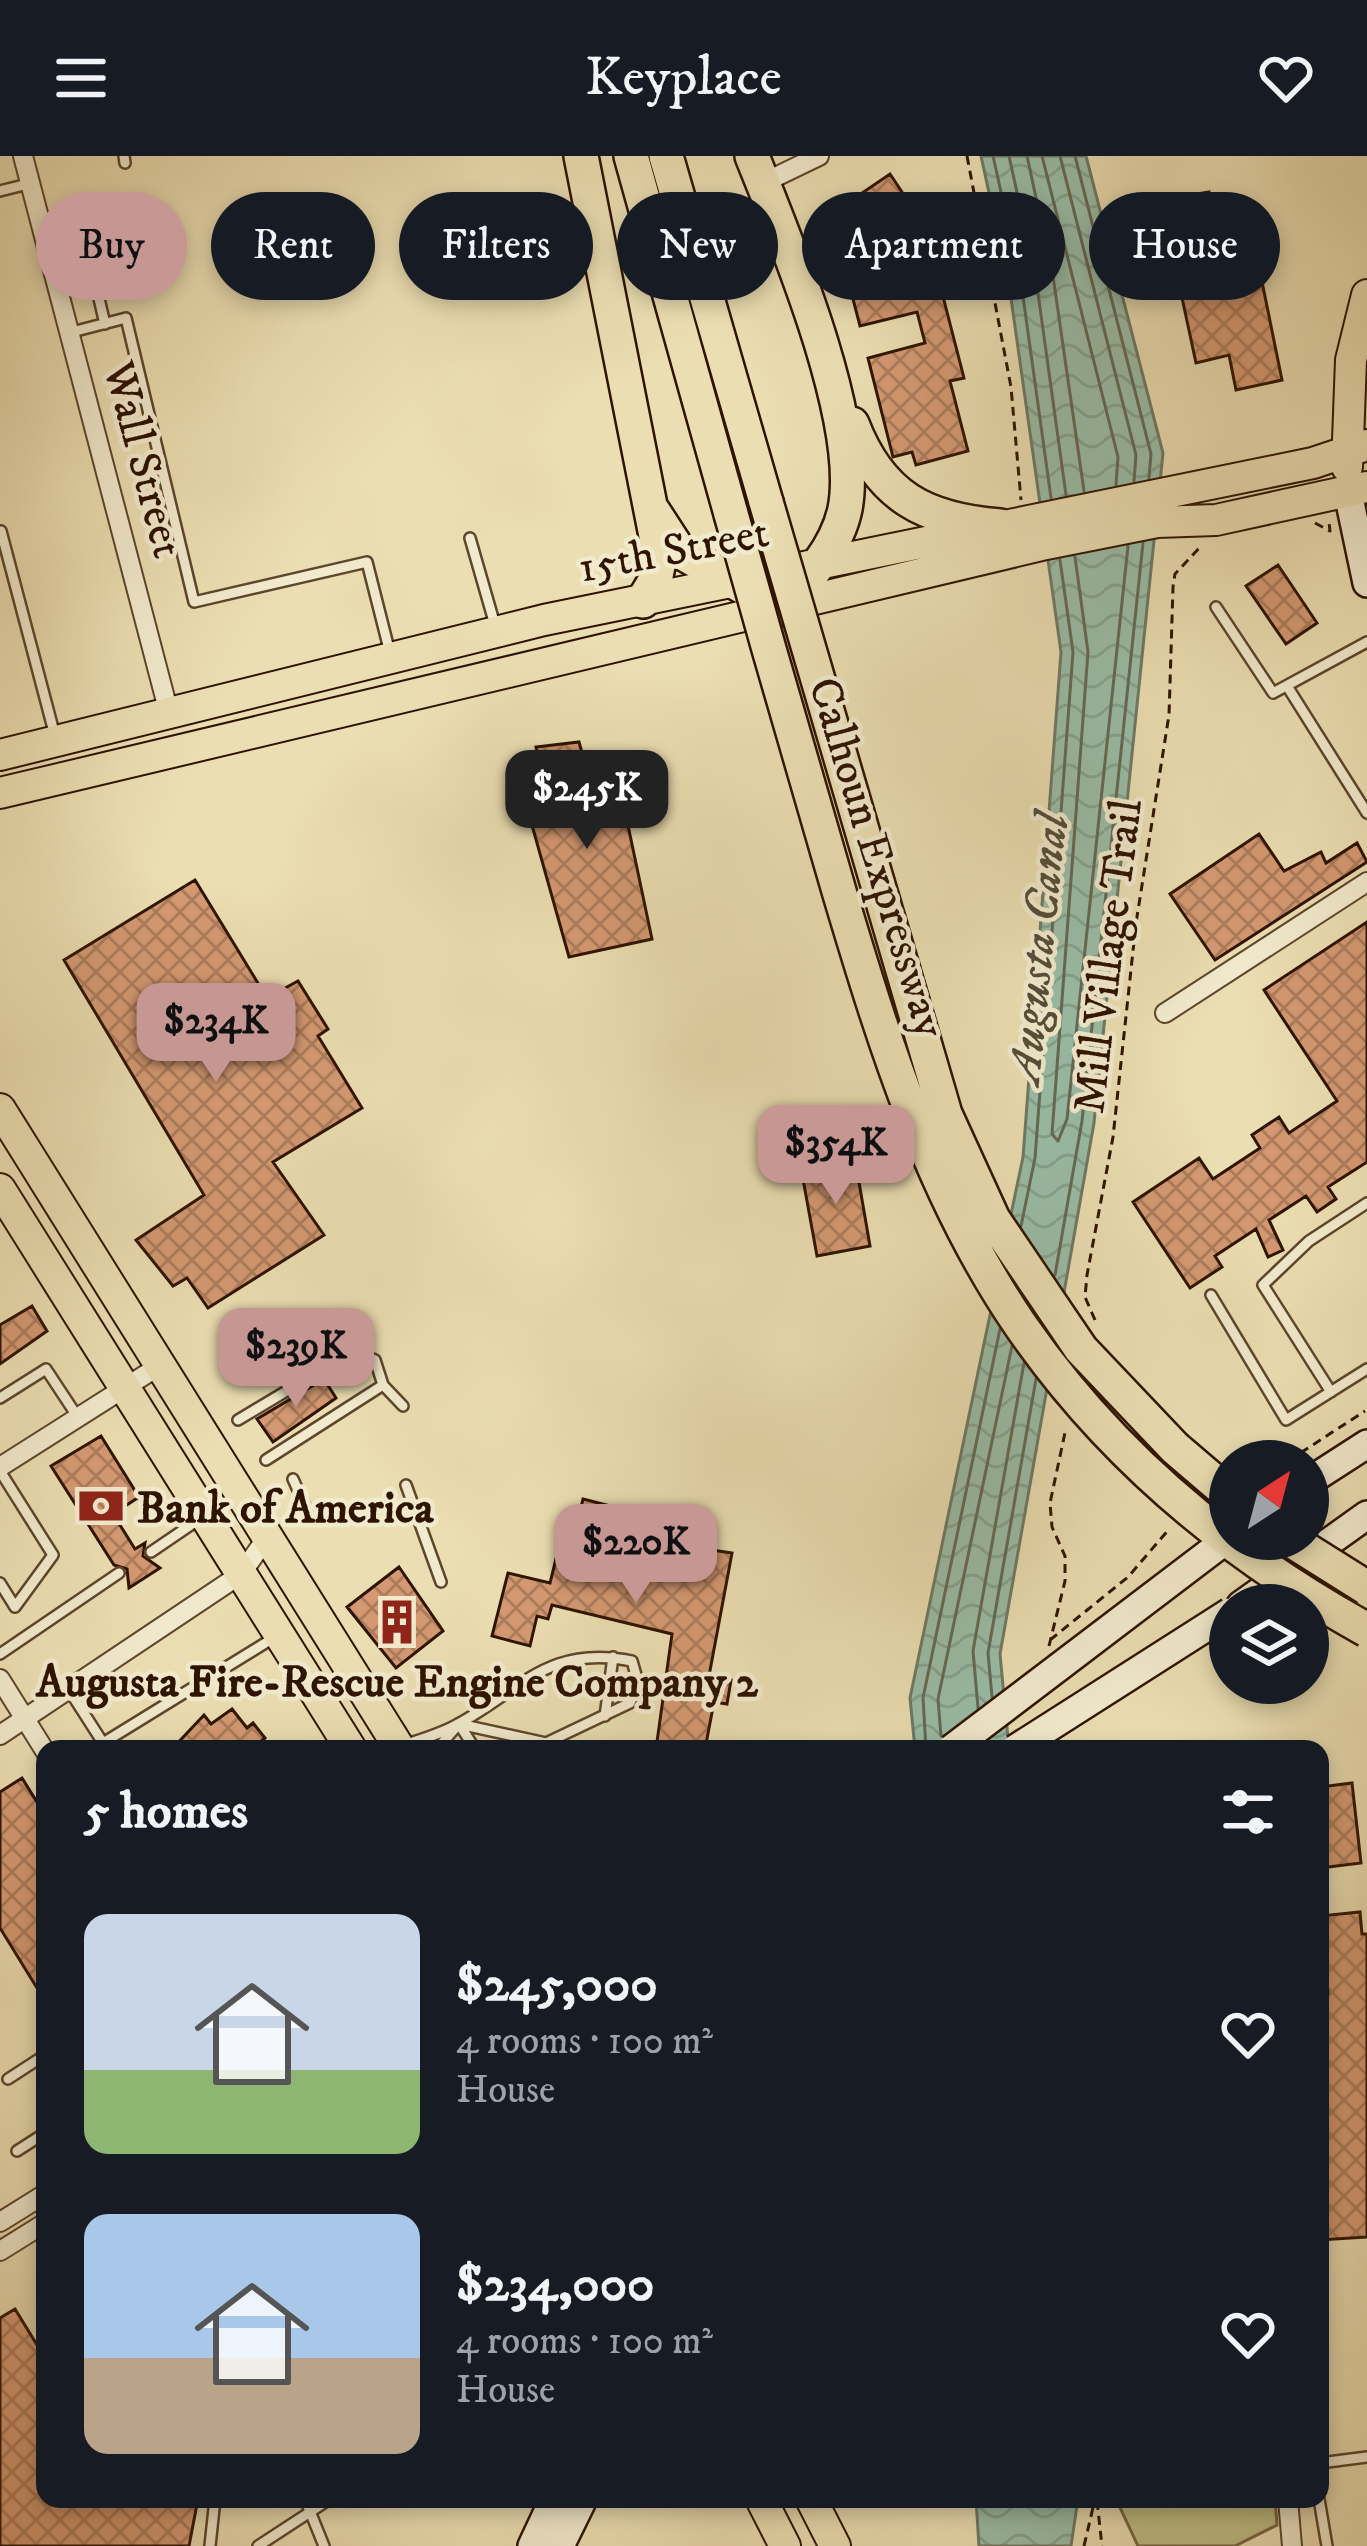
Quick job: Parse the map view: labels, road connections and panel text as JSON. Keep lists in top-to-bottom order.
{
  "streets": {
    "highway": ["Calhoun Expressway"],
    "main road": ["15th Street"],
    "street": ["Wall Street"],
    "path": ["Mill Village Trail"]
  },
  "crossings": [
    ["Wall Street", "15th Street"]
  ],
  "water": ["Augusta Canal"],
  "places": {
    "bank": ["Bank of America"],
    "building": ["Augusta Fire-Rescue Engine Company 2"]
  },
  "north": "top right",
  "page": {
    "header": "Keyplace",
    "chip": [
      "Buy",
      "Rent",
      "Filters",
      "New",
      "Apartment",
      "House"
    ],
    "price": [
      "$245K",
      "$234K",
      "$354K",
      "$239K",
      "$220K"
    ],
    "heading": "5 homes",
    "list": [
      {
        "name": "$245,000",
        "note": "4 rooms · 100 m² · House"
      },
      {
        "name": "$234,000",
        "note": "4 rooms · 100 m² · House"
      }
    ]
  }
}
